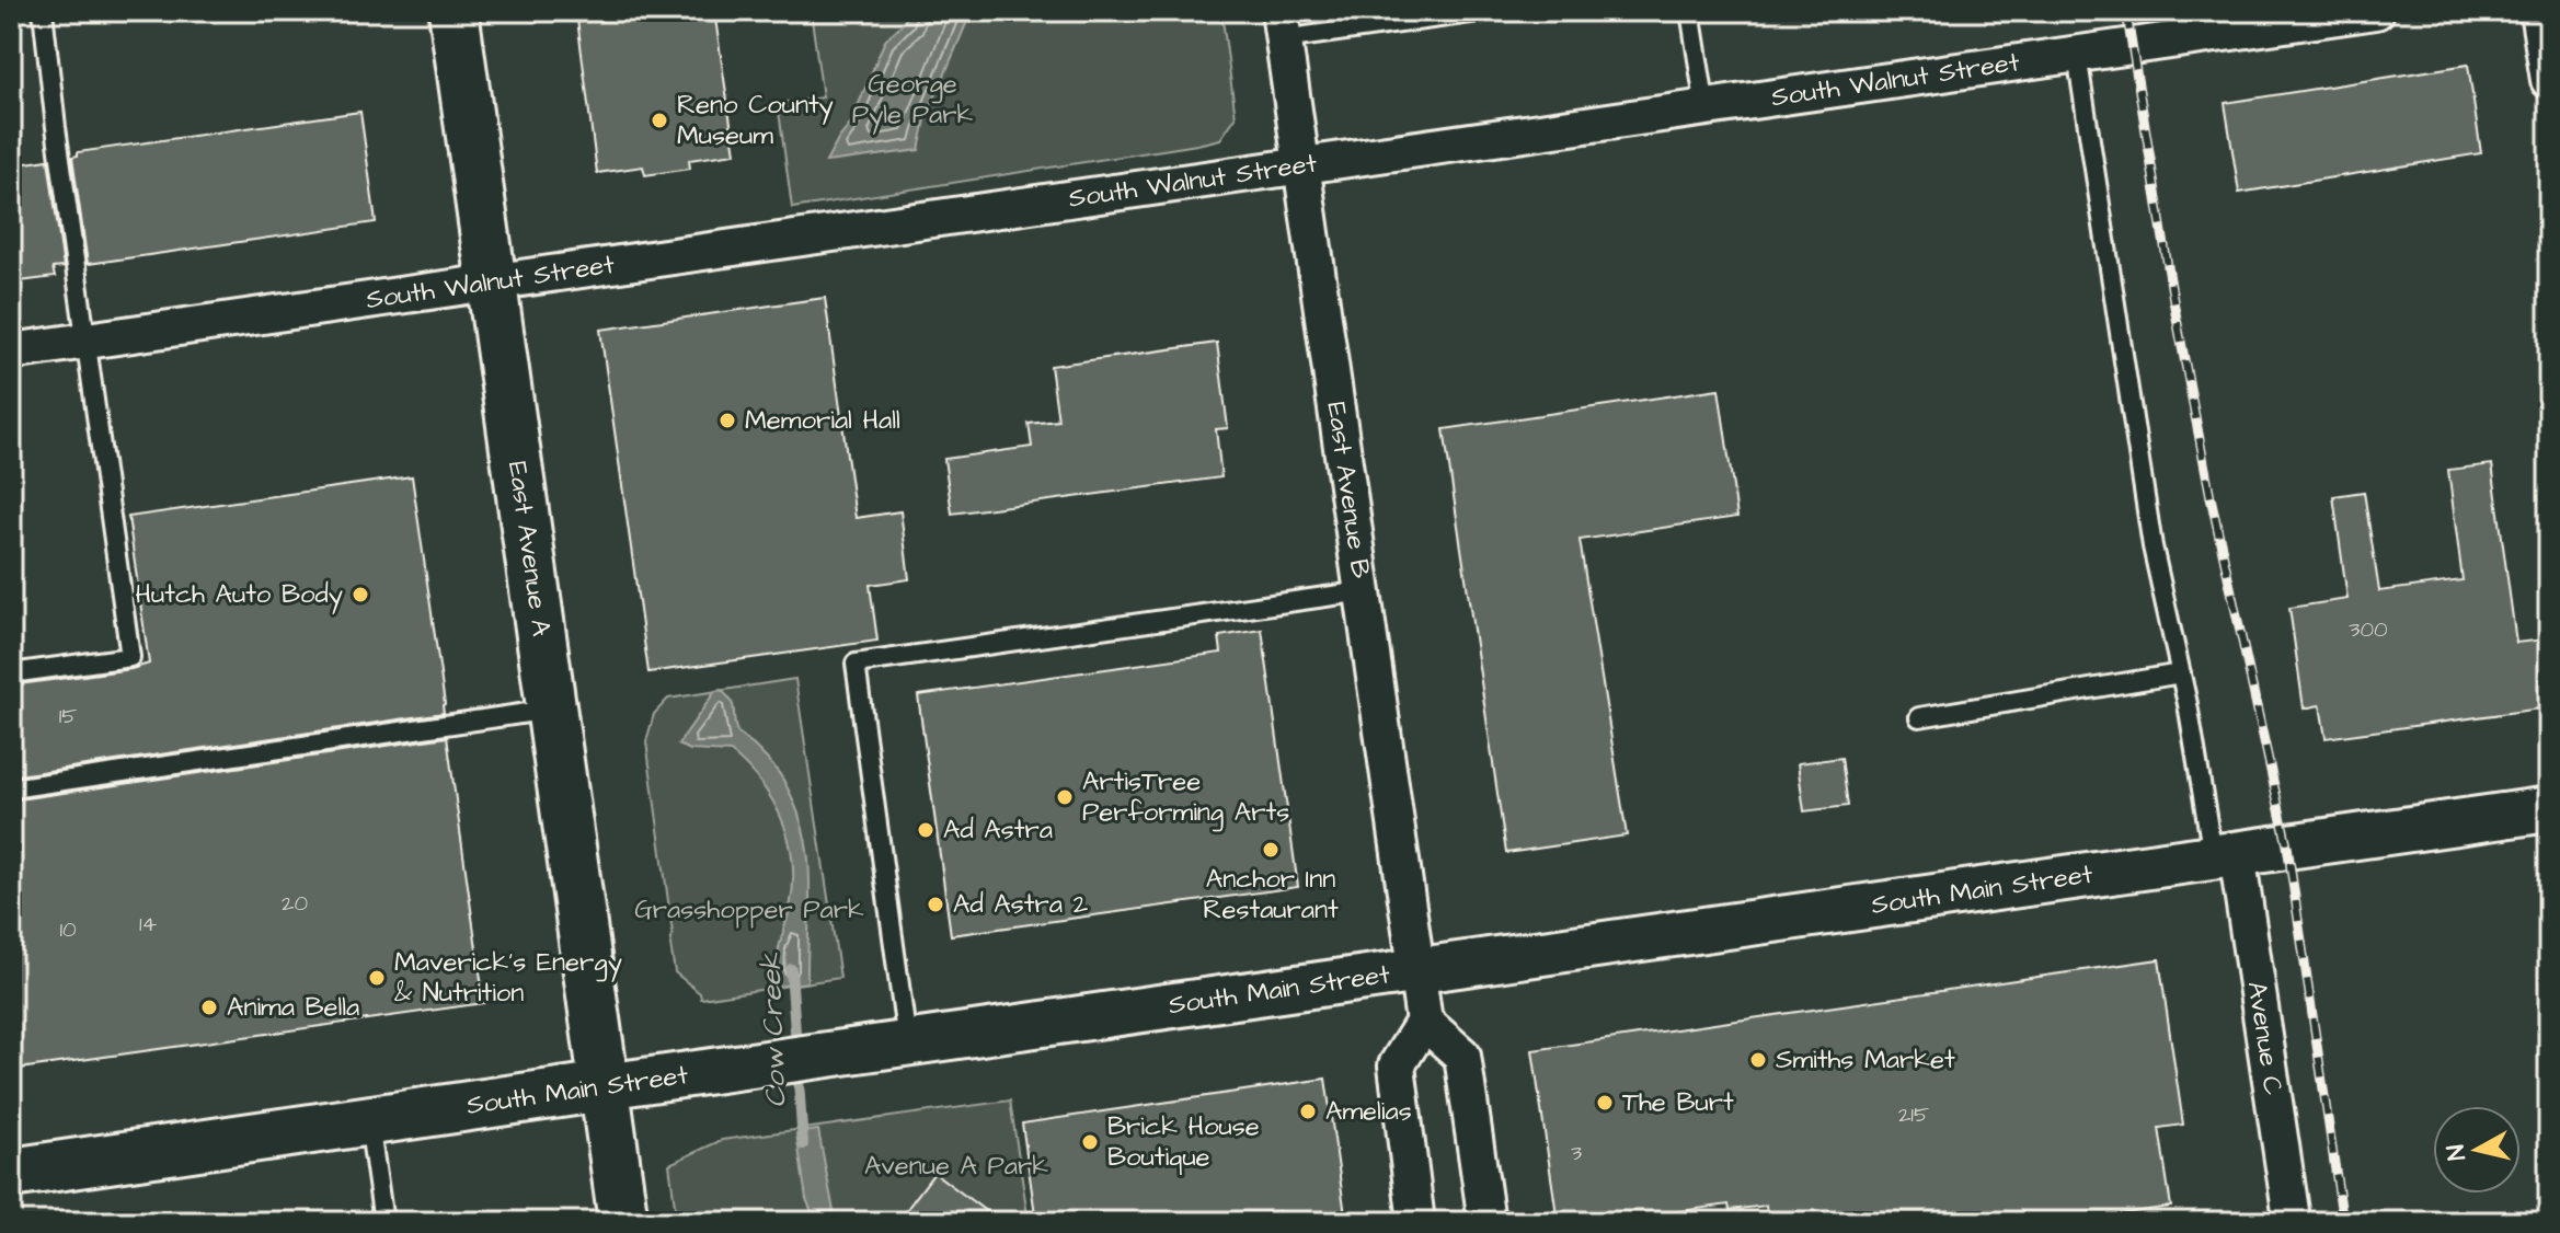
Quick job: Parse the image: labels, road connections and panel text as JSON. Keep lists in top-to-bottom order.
{
  "streets": {
    "main road": ["East Avenue A", "South Main Street"],
    "street": ["South Walnut Street", "East Avenue B", "Avenue C"]
  },
  "crossings": [
    ["South Walnut Street", "East Avenue B"],
    ["South Walnut Street", "East Avenue A"],
    ["East Avenue B", "South Main Street"],
    ["East Avenue A", "South Main Street"],
    ["South Main Street", "Avenue C"]
  ],
  "water": ["Cow Creek"],
  "parks": ["George Pyle Park", "Grasshopper Park", "Avenue A Park"],
  "places": [
    "Reno County Museum",
    "Memorial Hall",
    "Hutch Auto Body",
    "ArtisTree Performing Arts",
    "Ad Astra",
    "Anchor Inn Restaurant",
    "Ad Astra 2",
    "Maverick's Energy & Nutrition",
    "Anima Bella",
    "Smiths Market",
    "The Burt",
    "Amelias",
    "Brick House Boutique"
  ],
  "house_numbers": [
    "300",
    "15",
    "20",
    "14",
    "10",
    "215",
    "3"
  ],
  "north": "left"
}
